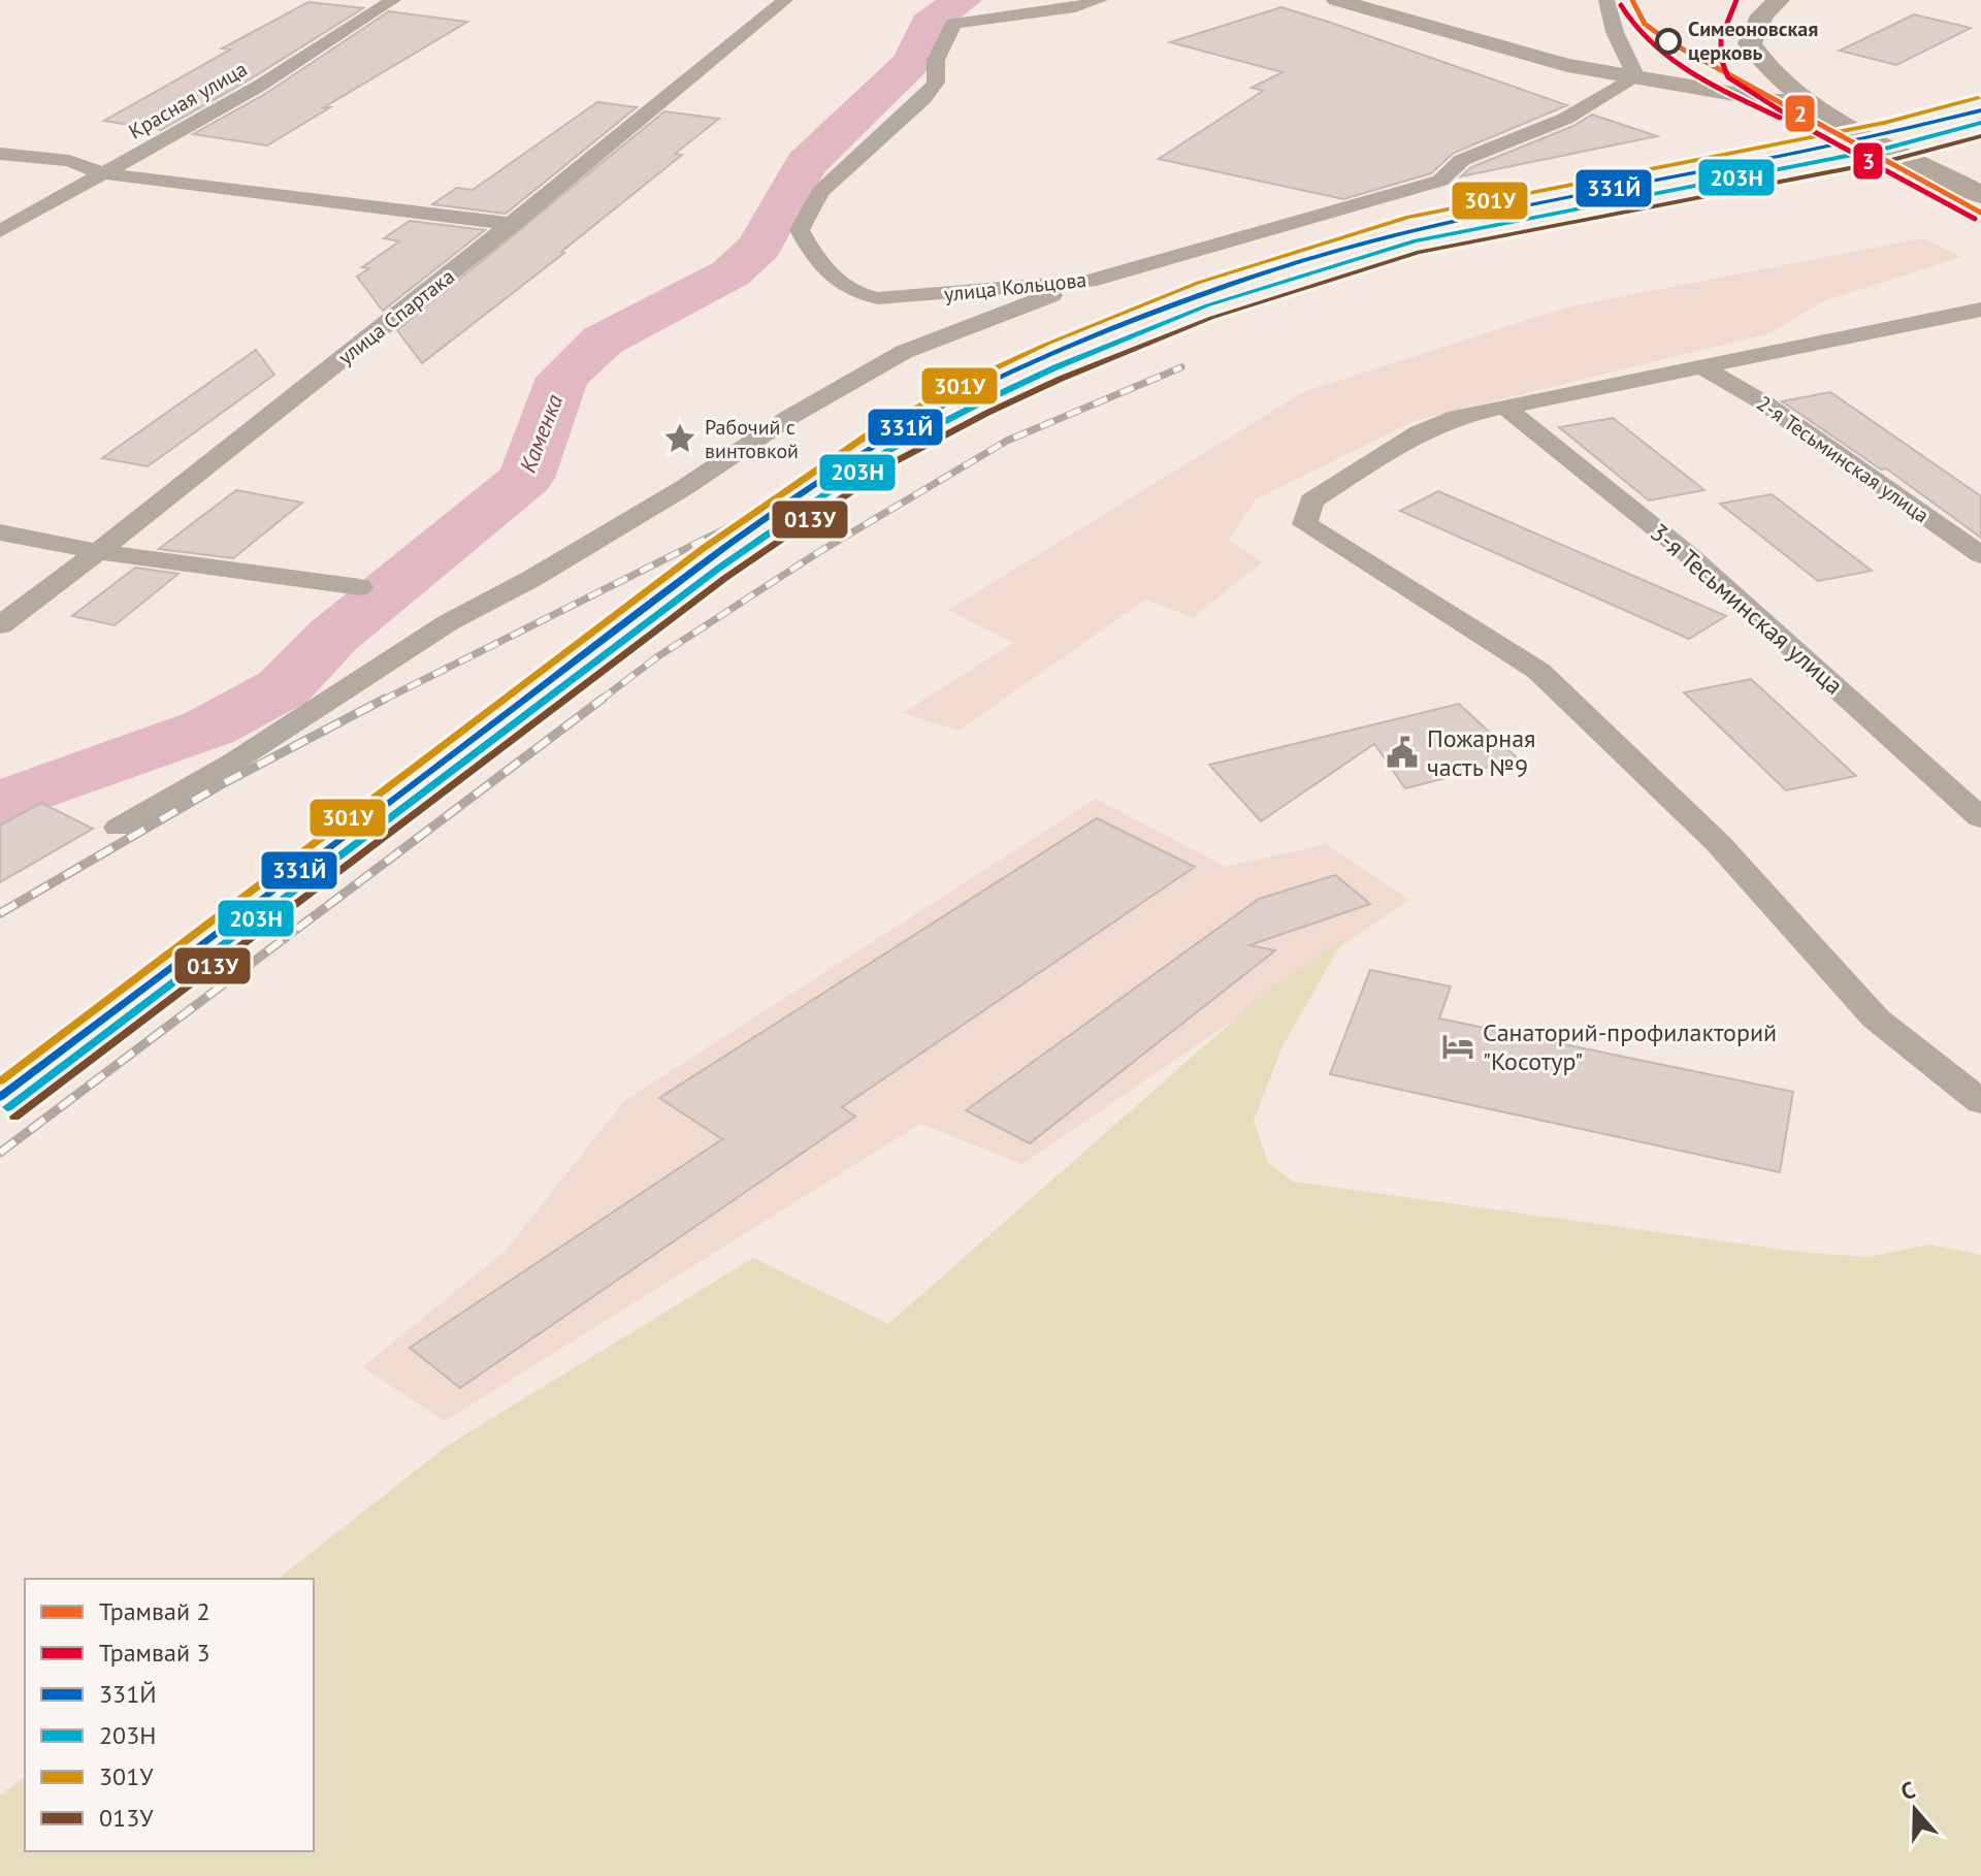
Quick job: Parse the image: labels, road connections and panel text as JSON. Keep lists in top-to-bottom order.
{
  "streets": {
    "street": [
      "Красная улица",
      "улица Кольцова",
      "улица Спартака",
      "2-я Тесьминская улица",
      "3-я Тесьминская улица"
    ]
  },
  "water": ["Каменка"],
  "places": {
    "other": ["Симеоновская церковь"],
    "place": ["Рабочий с винтовкой"],
    "public building": ["Пожарная часть №9"],
    "hotel": ["Санаторий-профилакторий \"Косотур\""]
  },
  "lines": [
    "tram line 2",
    "tram line 3",
    "transit line 301У",
    "transit line 331Й",
    "transit line 203Н",
    "transit line 013У"
  ],
  "legend": [
    "Трамвай 2",
    "Трамвай 3",
    "331Й",
    "203Н",
    "301У",
    "013У"
  ],
  "north": "top"
}
